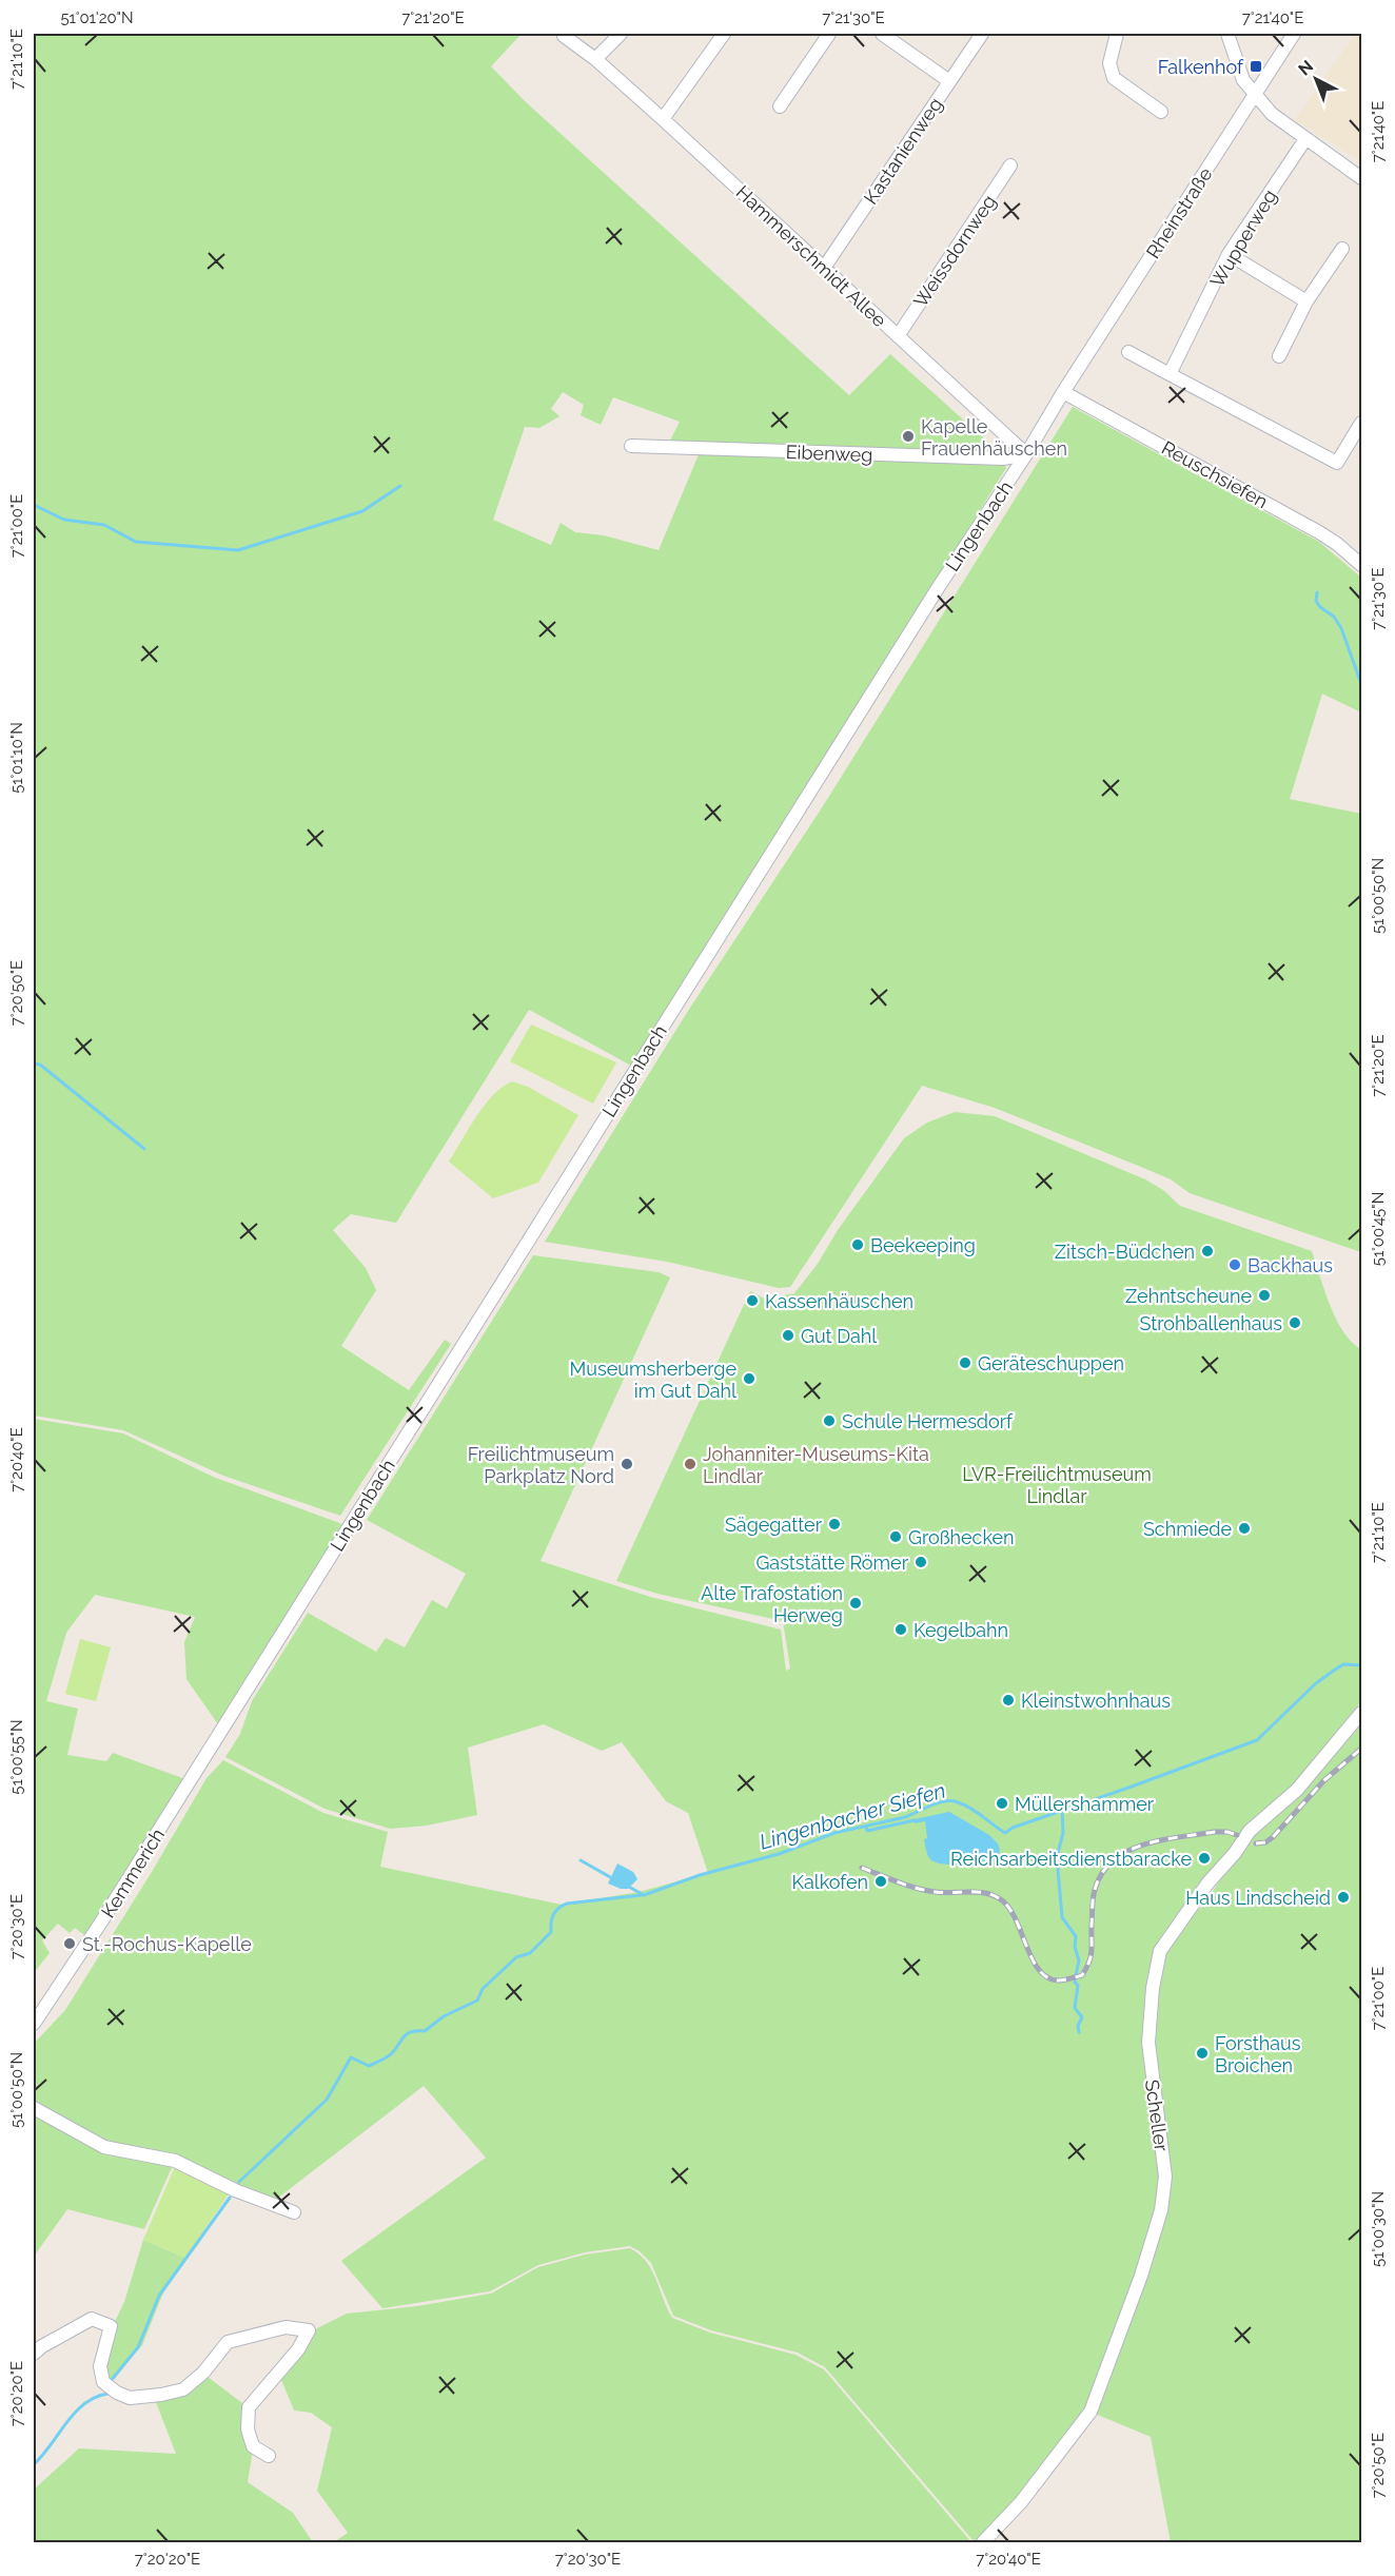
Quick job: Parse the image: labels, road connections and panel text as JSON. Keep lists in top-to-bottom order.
{
  "streets": {
    "street": [
      "Kastanienweg",
      "Rheinstraße",
      "Wupperweg",
      "Weissdornweg",
      "Hammerschmidt Allee",
      "Eibenweg",
      "Reuschsiefen",
      "Lingenbach",
      "Kemmerich",
      "Scheller"
    ]
  },
  "crossings": [
    ["Kastanienweg", "Hammerschmidt Allee"],
    ["Rheinstraße", "Reuschsiefen"],
    ["Rheinstraße", "Lingenbach"],
    ["Weissdornweg", "Hammerschmidt Allee"],
    ["Hammerschmidt Allee", "Eibenweg"],
    ["Hammerschmidt Allee", "Lingenbach"],
    ["Eibenweg", "Lingenbach"],
    ["Reuschsiefen", "Lingenbach"],
    ["Lingenbach", "Kemmerich"]
  ],
  "water": ["Lingenbacher Siefen"],
  "parks": ["LVR-Freilichtmuseum Lindlar"],
  "places": {
    "transit": ["Falkenhof"],
    "other": [
      "Kapelle Frauenhäuschen",
      "Beekeeping",
      "Zitsch-Büdchen",
      "Backhaus",
      "Zehntscheune",
      "Kassenhäuschen",
      "Strohballenhaus",
      "Gut Dahl",
      "Geräteschuppen",
      "Museumsherberge im Gut Dahl",
      "Schule Hermesdorf",
      "Freilichtmuseum Parkplatz Nord",
      "Johanniter-Museums-Kita Lindlar",
      "Sägegatter",
      "Schmiede",
      "Großhecken",
      "Gaststätte Römer",
      "Alte Trafostation Herweg",
      "Kegelbahn",
      "Kleinstwohnhaus",
      "Müllershammer",
      "Reichsarbeitsdienstbaracke",
      "Kalkofen",
      "Haus Lindscheid",
      "St.-Rochus-Kapelle",
      "Forsthaus Broichen"
    ]
  },
  "north": "top left",
  "coordinates": [
    "51°01'20\"N",
    "7°21'20\"E",
    "7°21'30\"E",
    "7°21'40\"E",
    "7°21'10\"E",
    "7°21'00\"E",
    "51°01'10\"N",
    "51°00'50\"N",
    "7°20'50\"E",
    "51°00'45\"N",
    "7°20'40\"E",
    "51°00'55\"N",
    "7°20'30\"E",
    "51°00'30\"N",
    "7°20'20\"E"
  ]
}
